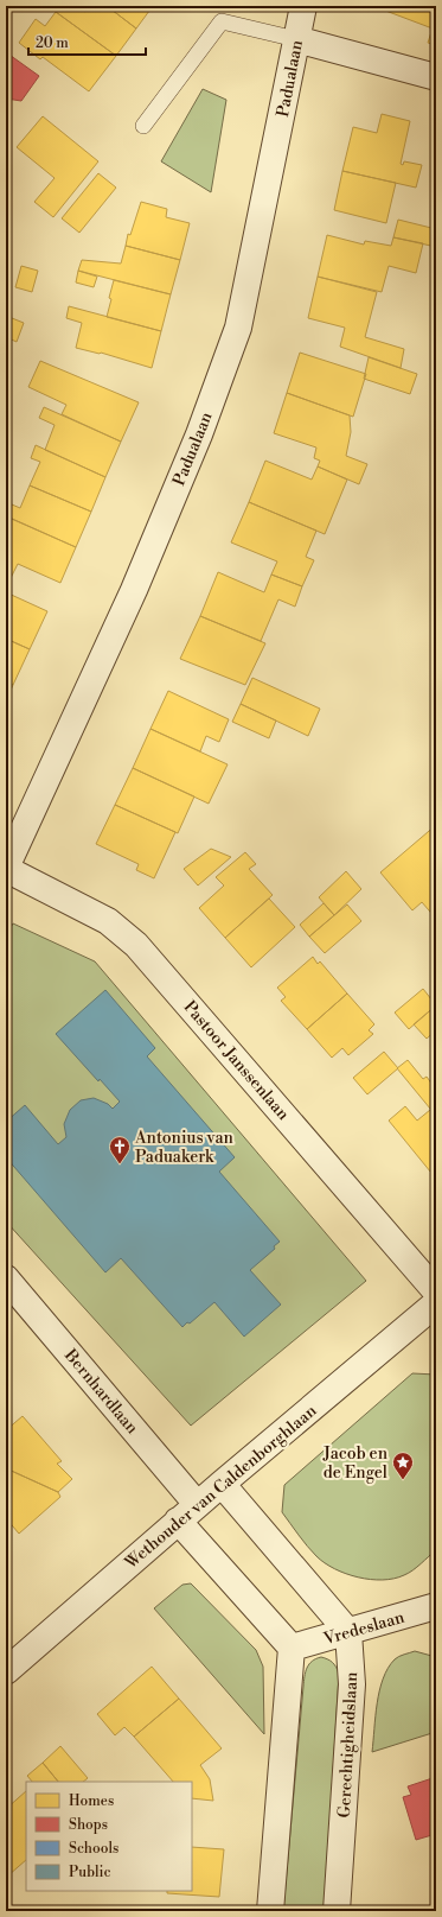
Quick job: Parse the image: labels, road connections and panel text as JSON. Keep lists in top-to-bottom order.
{
  "streets": {
    "street": [
      "Padualaan",
      "Pastoor Janssenlaan",
      "Bernhardlaan",
      "Wethouder van Caldenborghlaan",
      "Vredeslaan",
      "Gerechtigheidslaan"
    ]
  },
  "crossings": [
    ["Padualaan", "Pastoor Janssenlaan"],
    ["Bernhardlaan", "Wethouder van Caldenborghlaan"],
    ["Vredeslaan", "Gerechtigheidslaan"]
  ],
  "places": {
    "church": ["Antonius van Paduakerk"],
    "place": ["Jacob en de Engel"]
  },
  "legend": [
    "Homes",
    "Shops",
    "Schools",
    "Public"
  ],
  "scale_bar": "20 m"
}
